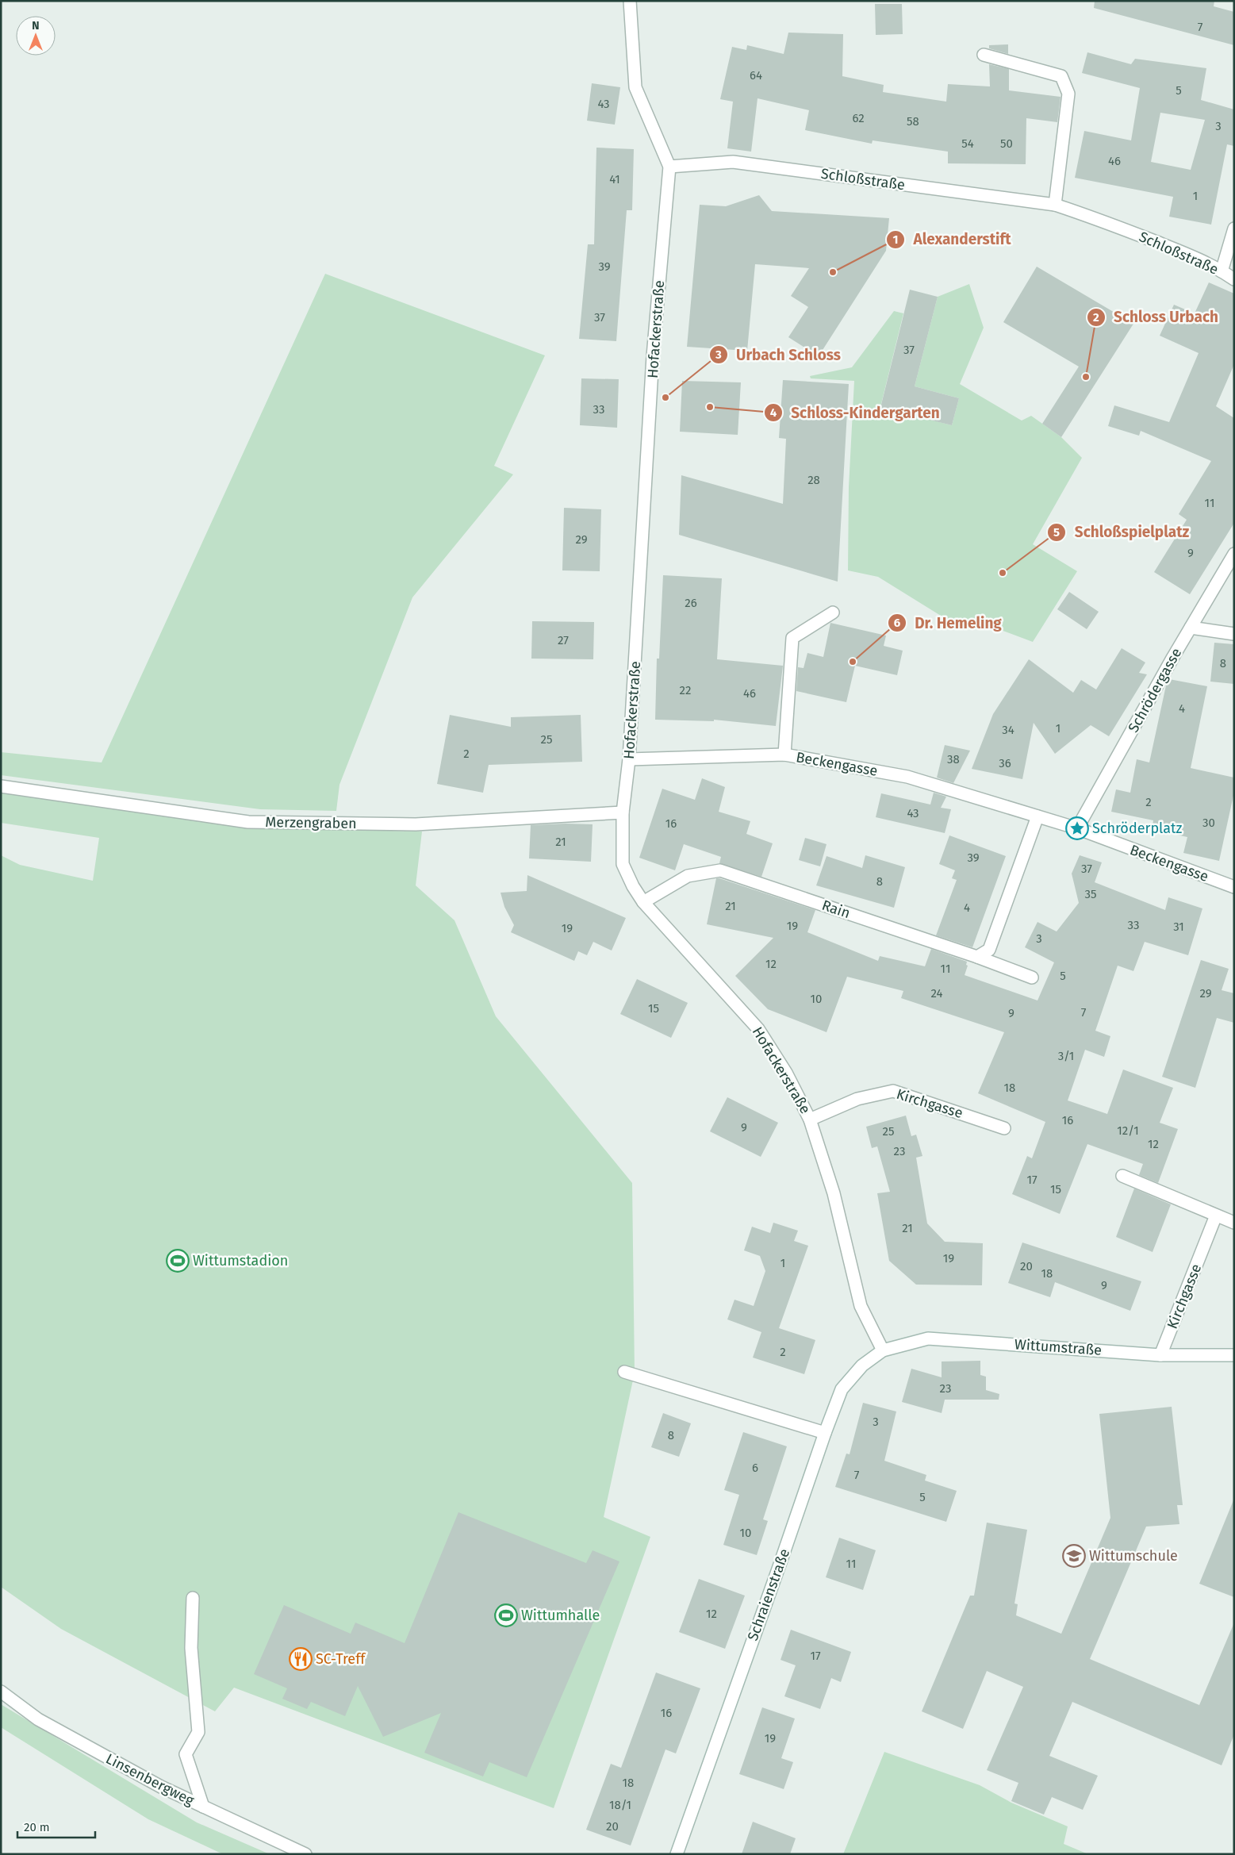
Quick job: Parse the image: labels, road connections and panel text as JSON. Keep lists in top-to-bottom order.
{
  "streets": {
    "street": [
      "Schloßstraße",
      "Hofackerstraße",
      "Schrödergasse",
      "Beckengasse",
      "Merzengraben",
      "Rain",
      "Kirchgasse",
      "Wittumstraße",
      "Schraienstraße",
      "Linsenbergweg"
    ]
  },
  "crossings": [
    ["Schloßstraße", "Hofackerstraße"],
    ["Hofackerstraße", "Beckengasse"],
    ["Hofackerstraße", "Merzengraben"],
    ["Hofackerstraße", "Rain"],
    ["Hofackerstraße", "Kirchgasse"],
    ["Hofackerstraße", "Wittumstraße"],
    ["Hofackerstraße", "Schraienstraße"],
    ["Schrödergasse", "Beckengasse"],
    ["Kirchgasse", "Wittumstraße"],
    ["Wittumstraße", "Schraienstraße"]
  ],
  "places": {
    "other": [
      "Alexanderstift",
      "Schloss Urbach",
      "Urbach Schloss",
      "Schloss-Kindergarten",
      "Schloßspielplatz",
      "Dr. Hemeling"
    ],
    "place": ["Schröderplatz"],
    "sports": ["Wittumstadion", "Wittumhalle"],
    "school or university": ["Wittumschule"],
    "restaurant": ["SC-Treff"]
  },
  "house_numbers": [
    "7",
    "64",
    "5",
    "43",
    "62",
    "58",
    "3",
    "54",
    "50",
    "46",
    "41",
    "1",
    "39",
    "37",
    "37",
    "33",
    "28",
    "11",
    "29",
    "9",
    "26",
    "27",
    "8",
    "22",
    "46",
    "4",
    "1",
    "34",
    "25",
    "2",
    "38",
    "36",
    "2",
    "43",
    "30",
    "16",
    "21",
    "39",
    "37",
    "8",
    "35",
    "21",
    "4",
    "33",
    "19",
    "31",
    "19",
    "3",
    "12",
    "11",
    "5",
    "24",
    "29",
    "10",
    "15",
    "7",
    "9",
    "3/1",
    "18",
    "16",
    "9",
    "12/1",
    "25",
    "12",
    "23",
    "17",
    "15",
    "21",
    "19",
    "1",
    "20",
    "18",
    "9",
    "2",
    "23",
    "3",
    "8",
    "6",
    "7",
    "5",
    "10",
    "11",
    "12",
    "17",
    "16",
    "19",
    "18",
    "18/1",
    "20"
  ],
  "scale_bar": "20 m",
  "north": "top"
}
